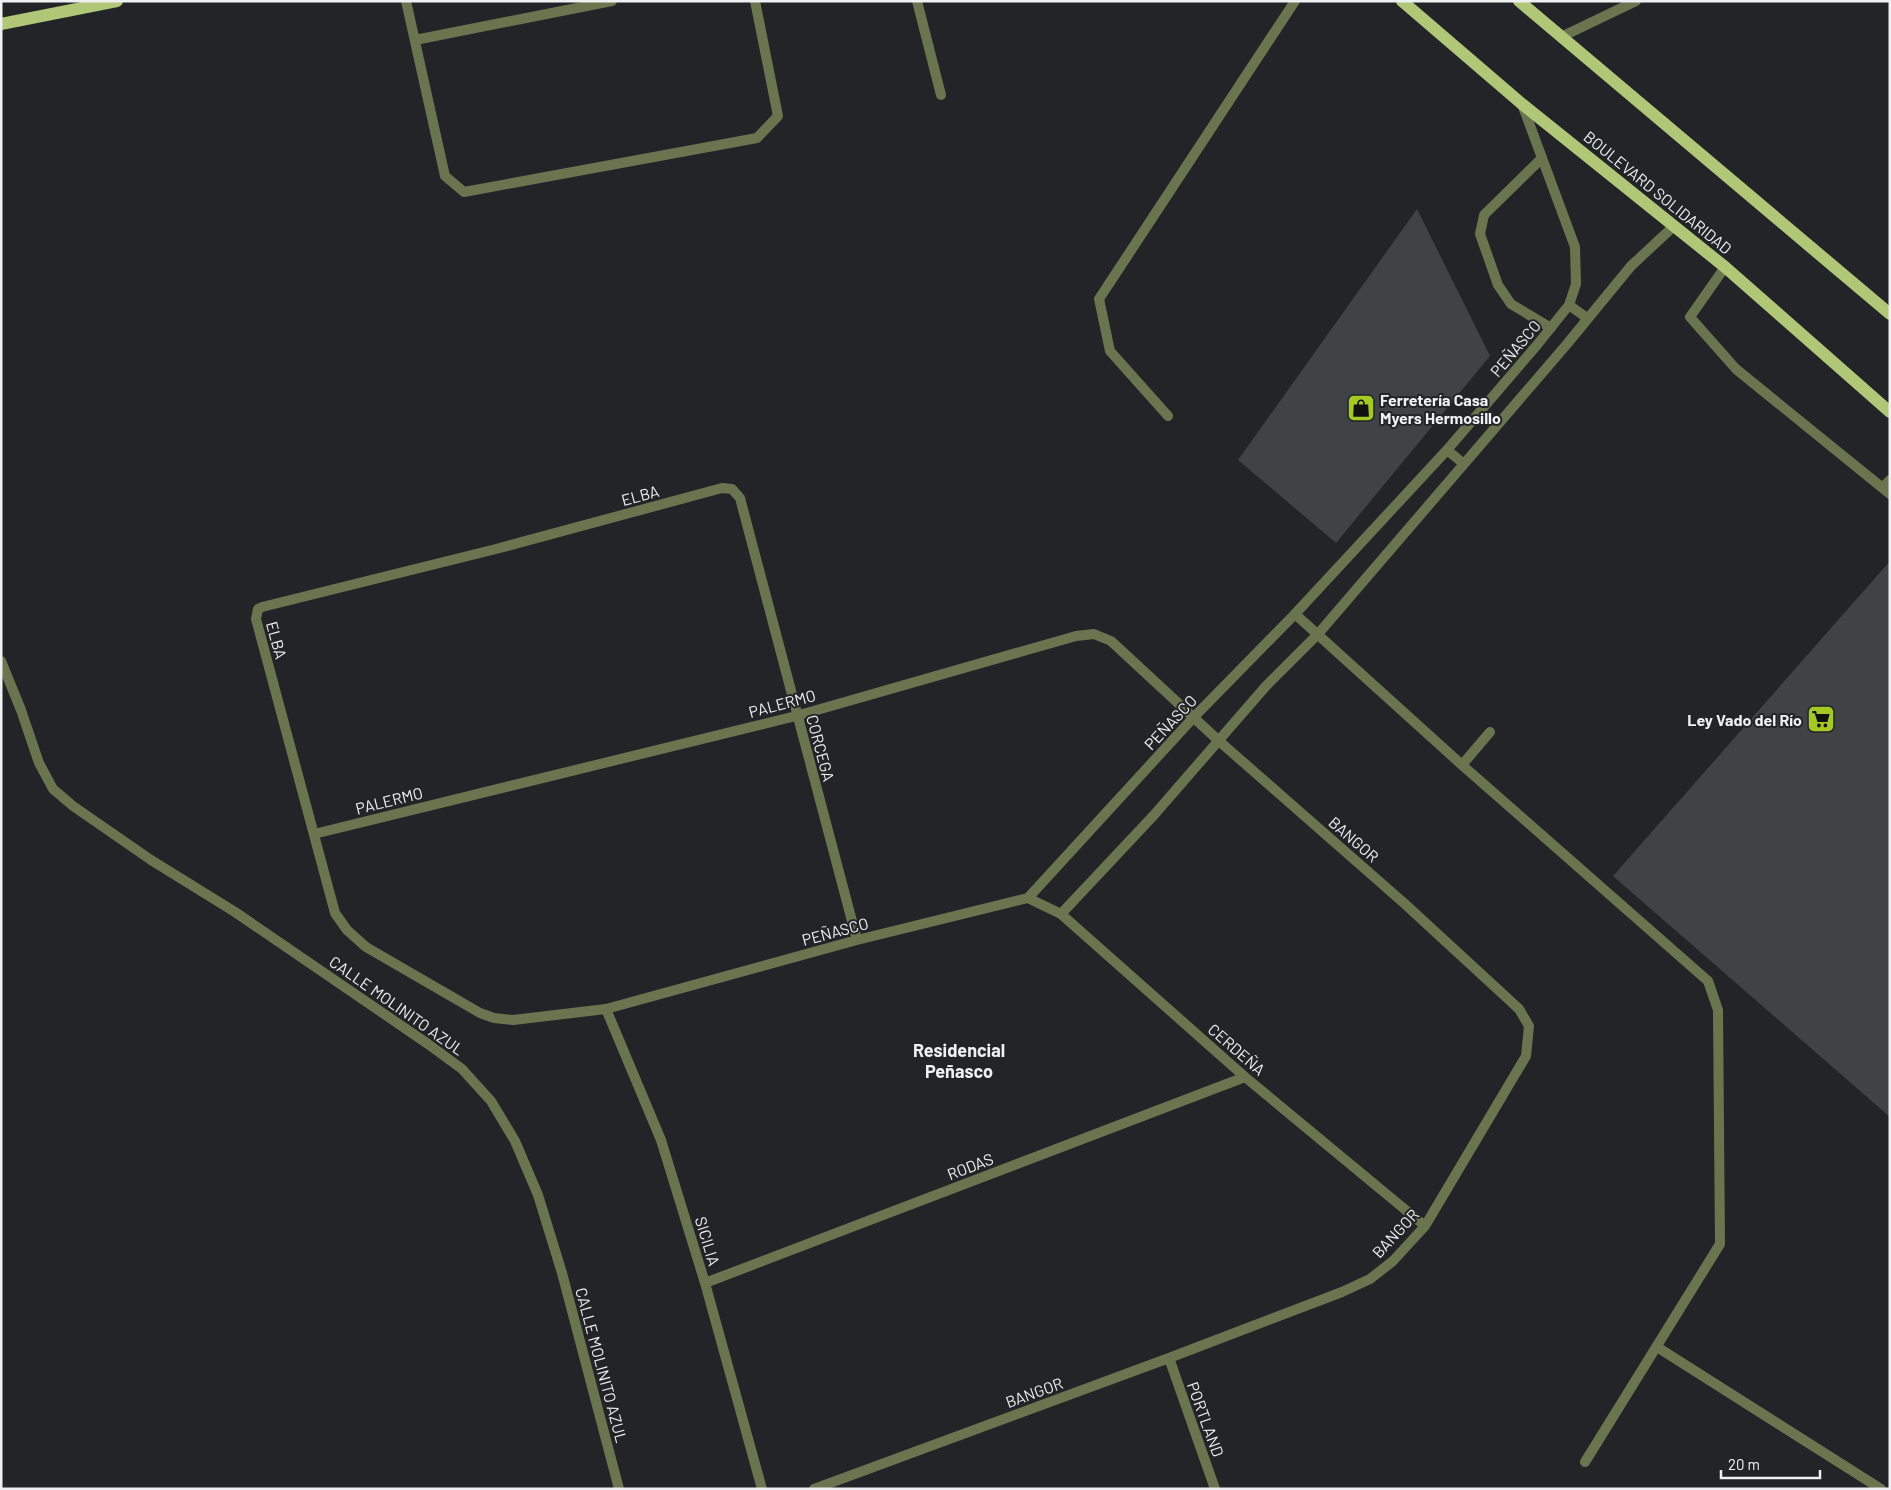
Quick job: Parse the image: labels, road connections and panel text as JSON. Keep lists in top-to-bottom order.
{
  "streets": {
    "main road": ["BOULEVARD SOLIDARIDAD"],
    "street": [
      "PEÑASCO",
      "ELBA",
      "PALERMO",
      "CORCEGA",
      "BANGOR",
      "CALLE MOLINITO AZUL",
      "CERDEÑA",
      "RODAS",
      "SICILIA",
      "PORTLAND"
    ]
  },
  "crossings": [
    ["BOULEVARD SOLIDARIDAD", "PEÑASCO"],
    ["PEÑASCO", "ELBA"],
    ["PEÑASCO", "PALERMO"],
    ["PEÑASCO", "CORCEGA"],
    ["PEÑASCO", "CERDEÑA"],
    ["PEÑASCO", "SICILIA"],
    ["ELBA", "PALERMO"],
    ["ELBA", "CORCEGA"],
    ["PALERMO", "CORCEGA"],
    ["PALERMO", "BANGOR"],
    ["BANGOR", "CERDEÑA"],
    ["BANGOR", "PORTLAND"],
    ["CERDEÑA", "RODAS"],
    ["RODAS", "SICILIA"]
  ],
  "districts": ["Residencial Peñasco"],
  "places": {
    "shop": ["Ferretería Casa Myers Hermosillo"],
    "supermarket": ["Ley Vado del Río"]
  },
  "scale_bar": "20 m"
}
